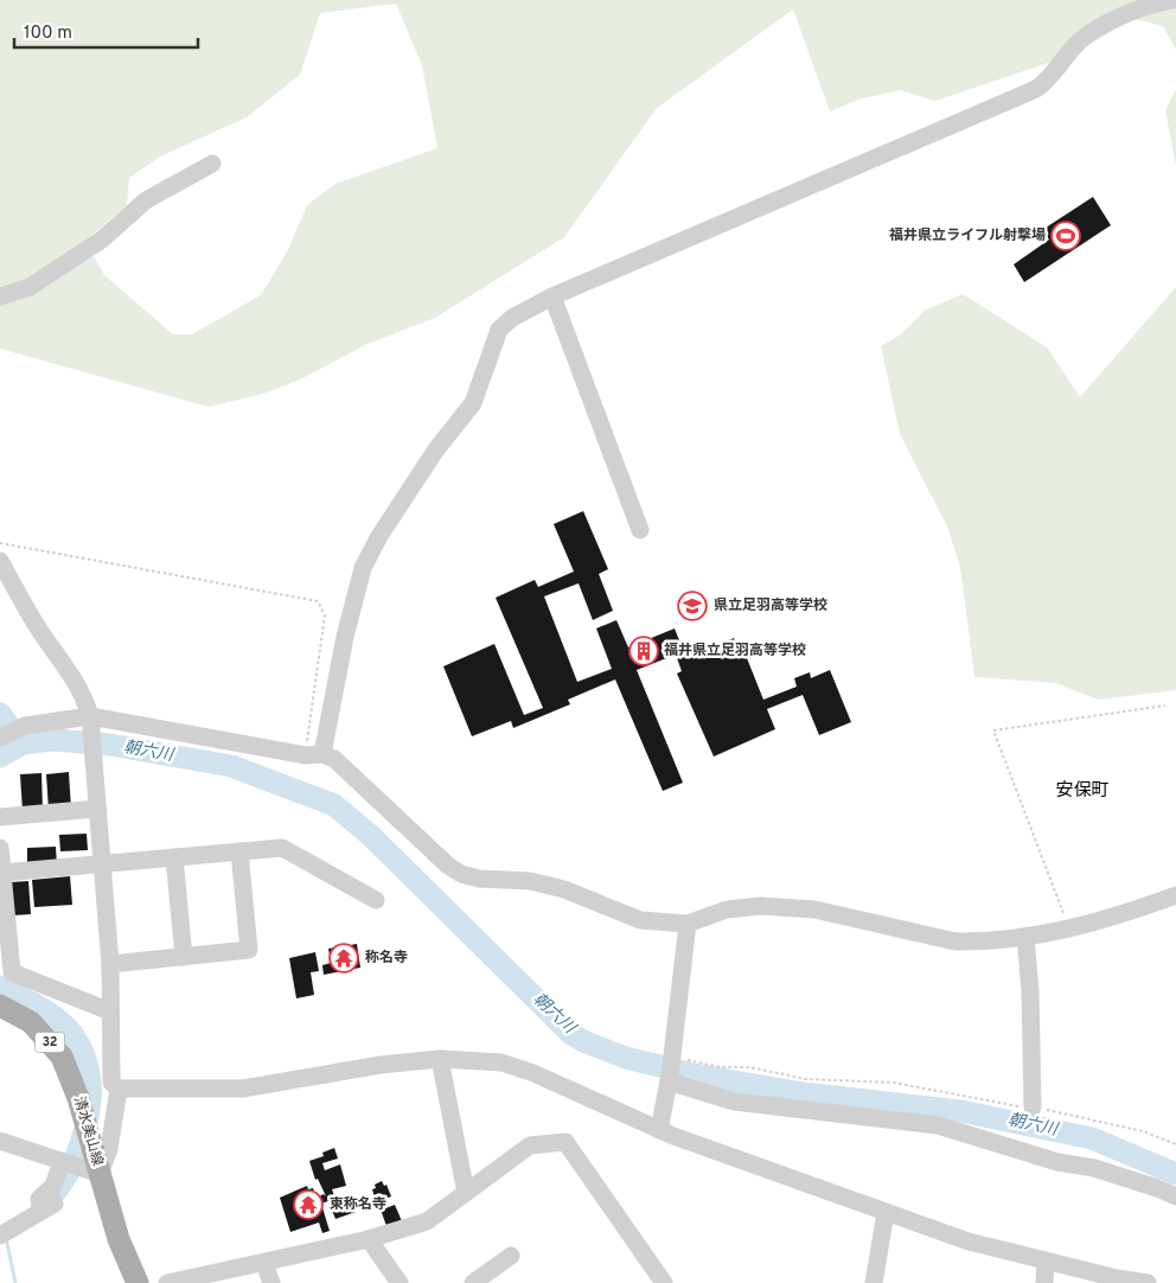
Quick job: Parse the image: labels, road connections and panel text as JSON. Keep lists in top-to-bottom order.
{
  "streets": {
    "main road": ["32", "清水美山線"]
  },
  "districts": ["安保町"],
  "water": ["朝六川"],
  "places": {
    "sports": ["福井県立ライフル射撃場"],
    "school or university": ["県立足羽高等学校"],
    "building": ["福井県立足羽高等学校"],
    "temple": ["称名寺", "東称名寺"]
  },
  "scale_bar": "100 m"
}
